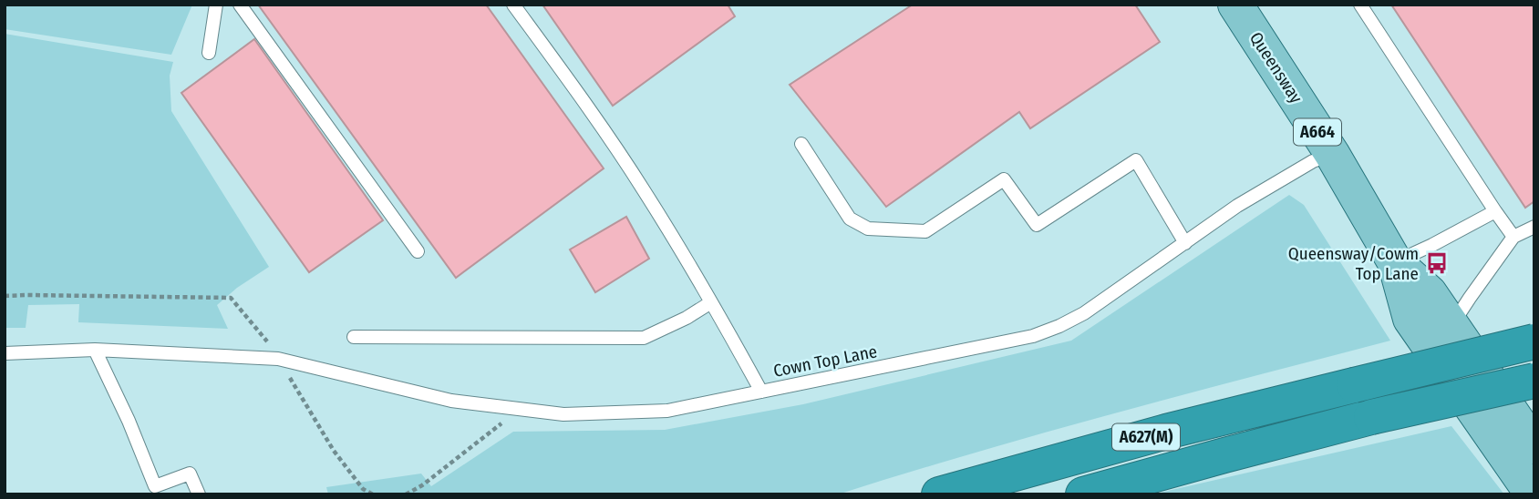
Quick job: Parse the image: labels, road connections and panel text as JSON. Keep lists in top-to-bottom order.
{
  "streets": {
    "highway": ["A627(M)"],
    "main road": ["Queensway", "A664"],
    "lane": ["Cown Top Lane"]
  },
  "crossings": [
    ["Queensway", "Cown Top Lane"]
  ],
  "places": {
    "bus stop": ["Queensway/Cowm Top Lane"]
  }
}
